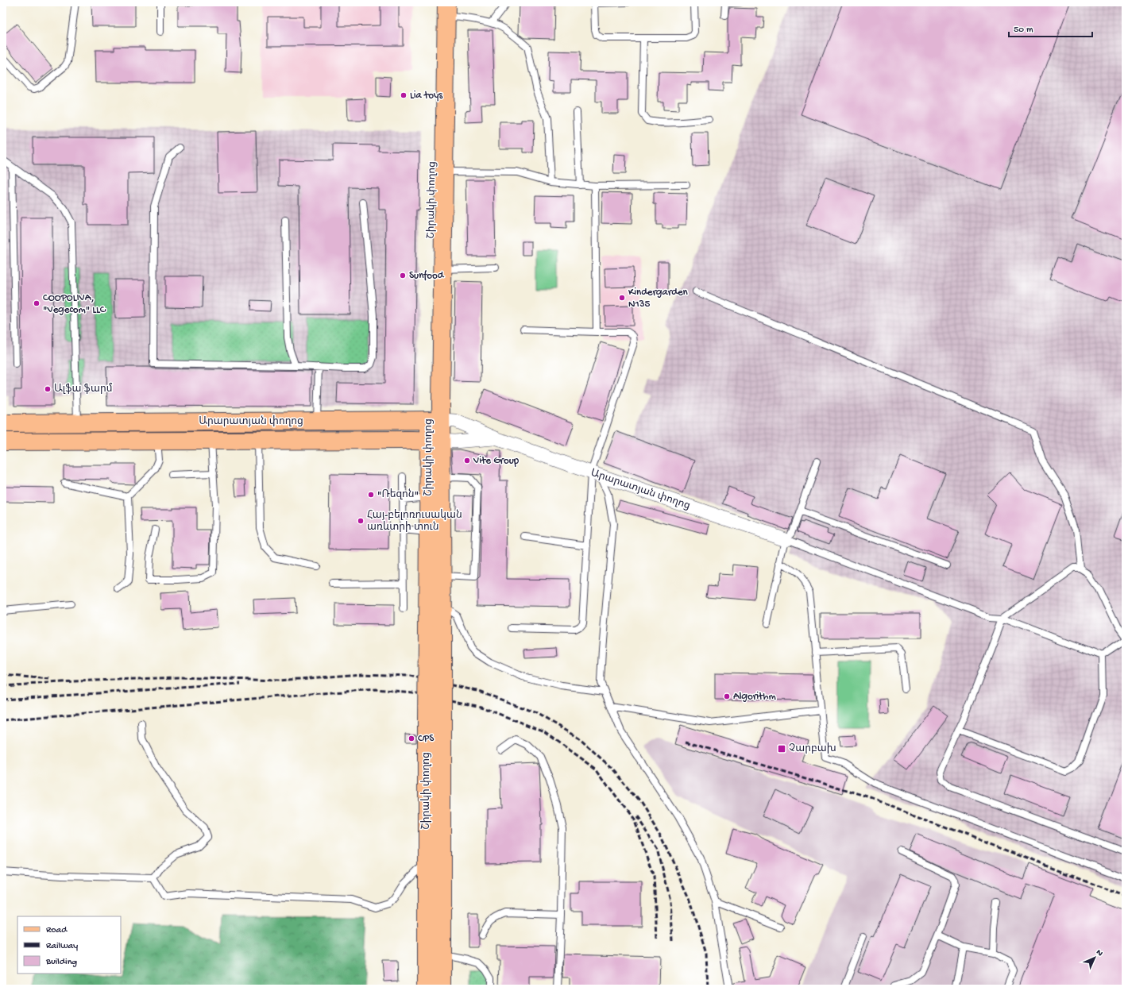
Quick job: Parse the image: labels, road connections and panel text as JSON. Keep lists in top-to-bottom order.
{
  "streets": {
    "main road": ["Շիրակի փողոց", "Արարատյան փողոց"]
  },
  "crossings": [
    ["Շիրակի փողոց", "Արարատյան փողոց"]
  ],
  "places": {
    "other": [
      "Lia toys",
      "Sunfood",
      "Kindergarden N135",
      "COOPOLIVA, \"Vegecom\" LLC",
      "Ալֆա ֆարմ",
      "Vite Group",
      "\"Ռեզոն\"",
      "Հայ-բելոռուսական առևտրի տուն",
      "Algorithm",
      "CPS"
    ],
    "transit": ["Չարբախ"]
  },
  "legend": ["Road", "Railway", "Building"],
  "scale_bar": "50 m",
  "north": "top right"
}
